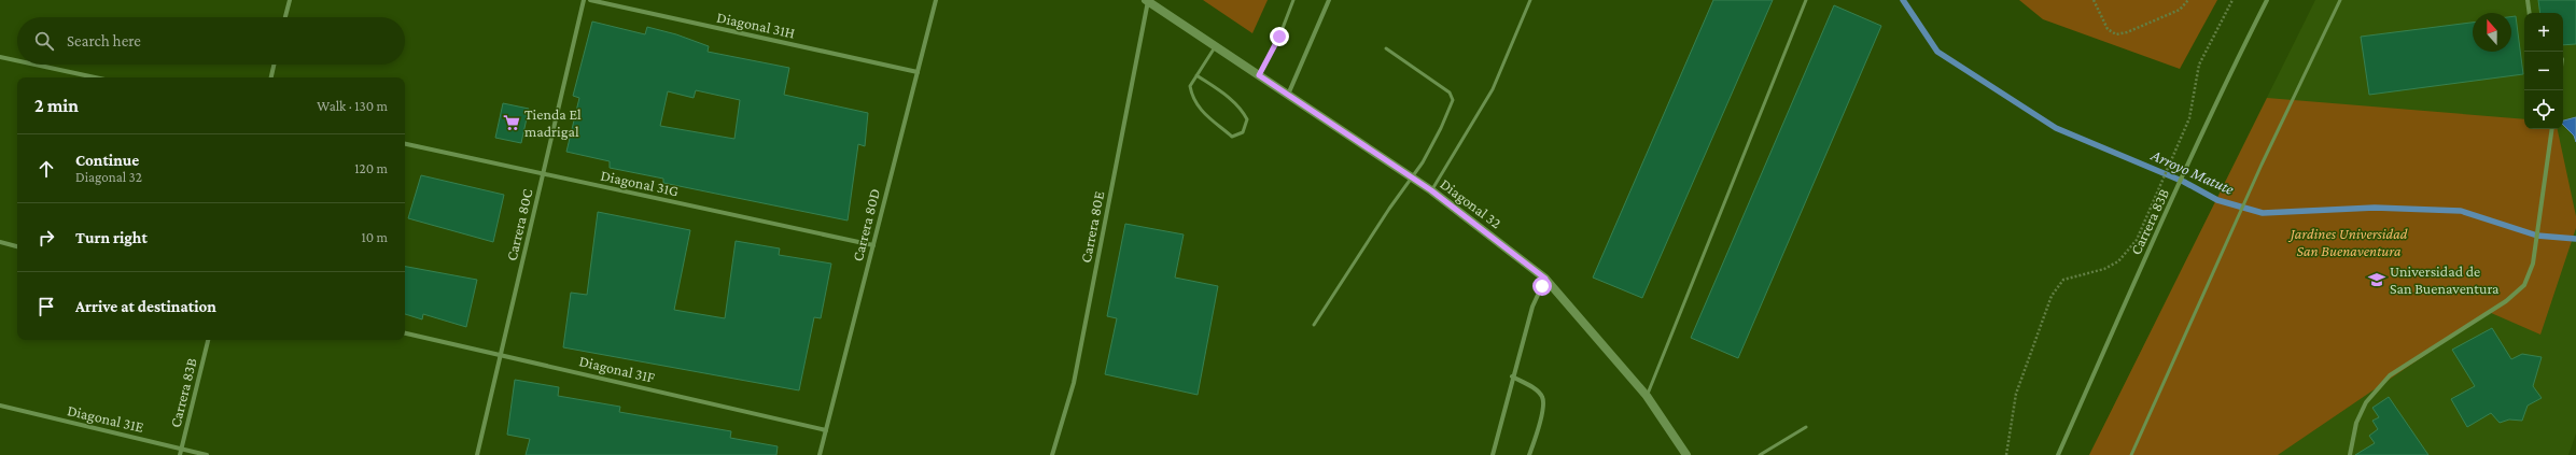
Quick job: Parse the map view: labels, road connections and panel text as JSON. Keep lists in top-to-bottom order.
{
  "streets": {
    "street": [
      "Diagonal 31H",
      "Diagonal 31G",
      "Diagonal 32",
      "Carrera 83B",
      "Carrera 80C",
      "Carrera 80D",
      "Carrera 80E",
      "Diagonal 31F",
      "Diagonal 31E"
    ]
  },
  "crossings": [
    ["Diagonal 31H", "Carrera 80D"],
    ["Diagonal 31G", "Carrera 80C"],
    ["Diagonal 31G", "Carrera 80D"],
    ["Diagonal 32", "Carrera 80E"],
    ["Carrera 83B", "Diagonal 31E"],
    ["Carrera 80C", "Diagonal 31F"],
    ["Carrera 80D", "Diagonal 31F"]
  ],
  "water": ["Arroyo Matute"],
  "parks": ["Jardines Universidad San Buenaventura"],
  "places": {
    "supermarket": ["Tienda El madrigal"],
    "school or university": ["Universidad de San Buenaventura"]
  },
  "north": "top",
  "page": {
    "map_buttons": ["+", "−"],
    "search": "Search here",
    "heading": ["2 min", "Walk · 130 m"],
    "list": [
      ["Continue", "Diagonal 32", "120 m"],
      ["Turn right", "10 m"],
      "Arrive at destination"
    ]
  }
}
